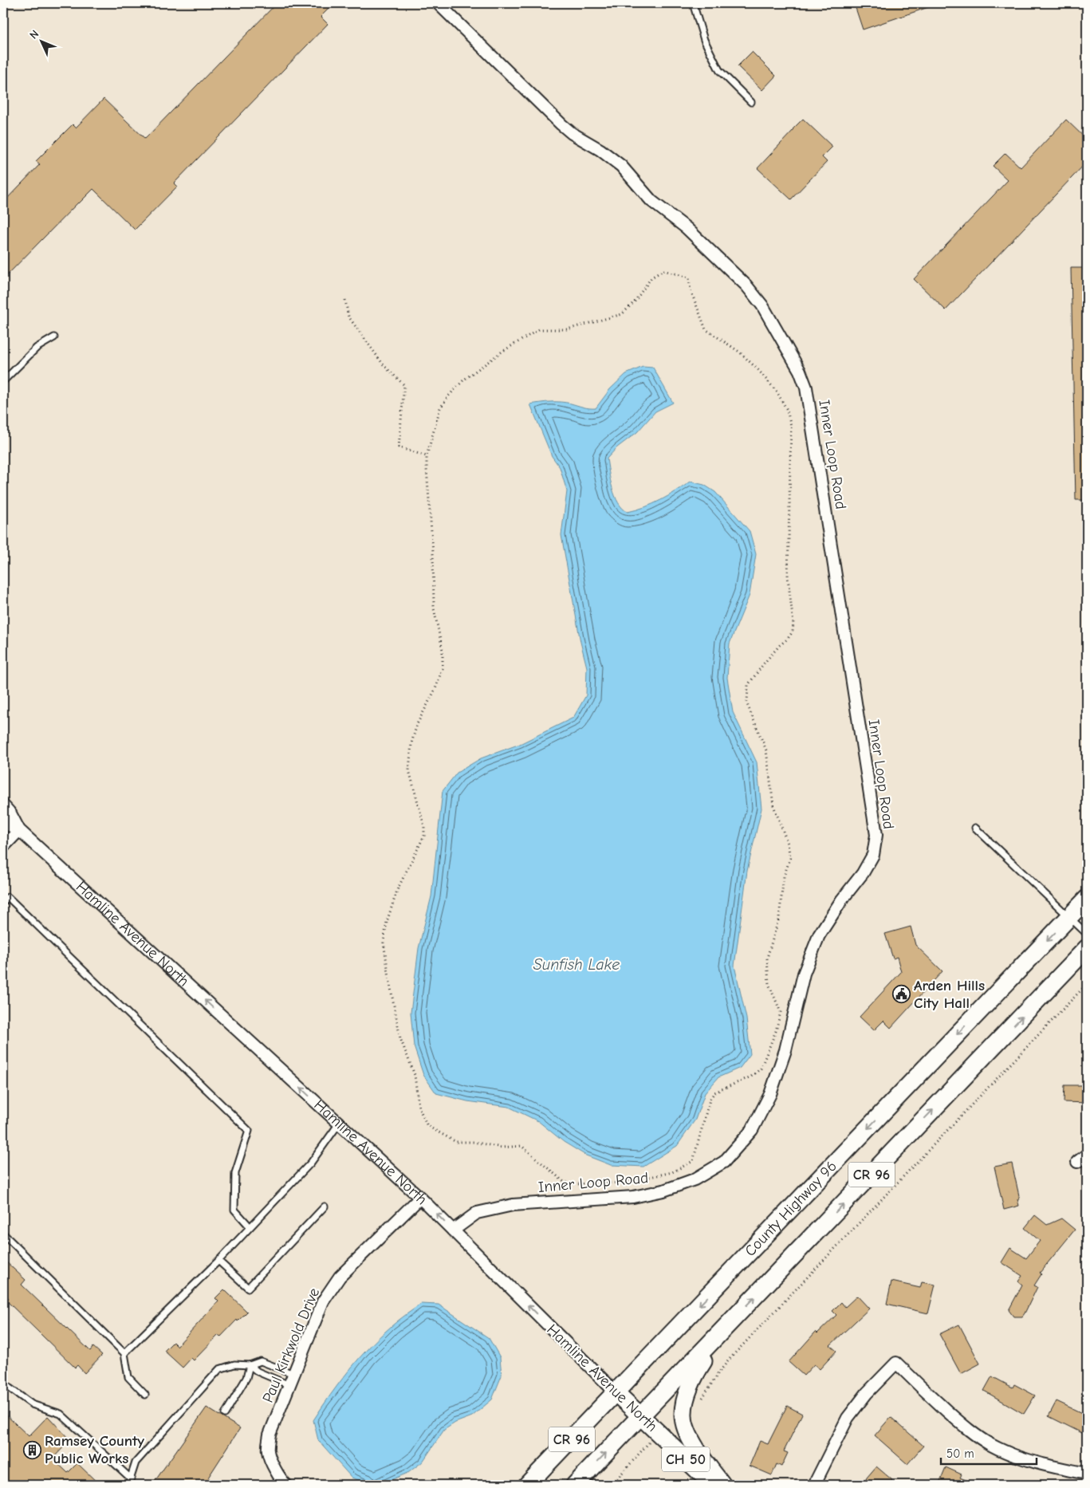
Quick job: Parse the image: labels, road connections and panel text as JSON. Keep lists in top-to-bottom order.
{
  "streets": {
    "main road": [
      "Hamline Avenue North",
      "CR 96",
      "County Highway 96",
      "CH 50"
    ],
    "street": ["Inner Loop Road", "Paul Kirkwold Drive"]
  },
  "crossings": [
    ["Inner Loop Road", "Hamline Avenue North"],
    ["Hamline Avenue North", "CR 96"],
    ["Hamline Avenue North", "County Highway 96"],
    ["Hamline Avenue North", "Paul Kirkwold Drive"]
  ],
  "one_way": ["Hamline Avenue North"],
  "water": ["Sunfish Lake"],
  "places": {
    "public building": ["Arden Hills City Hall"],
    "building": ["Ramsey County Public Works"]
  },
  "scale_bar": "50 m",
  "north": "top left"
}
